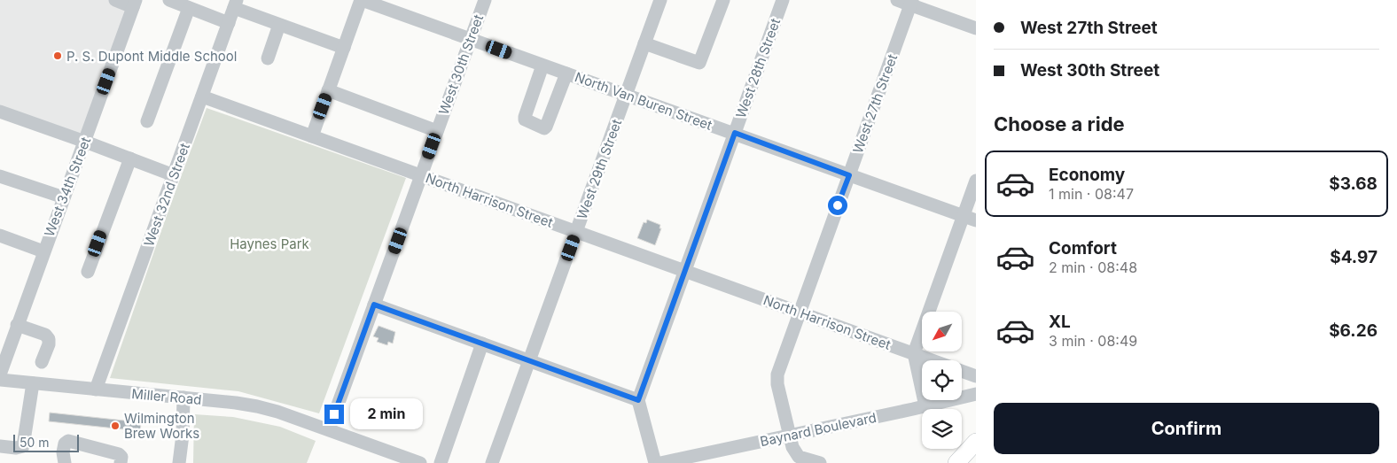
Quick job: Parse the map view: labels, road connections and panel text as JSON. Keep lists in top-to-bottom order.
{
  "streets": {
    "street": [
      "West 30th Street",
      "West 28th Street",
      "North Van Buren Street",
      "West 27th Street",
      "West 29th Street",
      "West 34th Street",
      "West 32nd Street",
      "North Harrison Street",
      "Miller Road",
      "Baynard Boulevard"
    ]
  },
  "crossings": [
    ["West 30th Street", "North Van Buren Street"],
    ["West 30th Street", "North Harrison Street"],
    ["West 30th Street", "Miller Road"],
    ["West 28th Street", "North Van Buren Street"],
    ["West 28th Street", "North Harrison Street"],
    ["North Van Buren Street", "West 27th Street"],
    ["North Van Buren Street", "West 29th Street"],
    ["West 27th Street", "North Harrison Street"],
    ["West 27th Street", "Baynard Boulevard"],
    ["West 29th Street", "North Harrison Street"],
    ["West 32nd Street", "North Harrison Street"],
    ["West 32nd Street", "Miller Road"]
  ],
  "parks": ["Haynes Park"],
  "places": ["P. S. Dupont Middle School", "Wilmington Brew Works"],
  "scale_bar": "50 m",
  "north": "bottom left",
  "page": {
    "banner": ["West 27th Street", "West 30th Street"],
    "heading": "Choose a ride",
    "list": [
      {
        "name": "Economy",
        "note": "1 min · 08:47",
        "value": "$3.68"
      },
      {
        "name": "Comfort",
        "note": "2 min · 08:48",
        "value": "$4.97"
      },
      {
        "name": "XL",
        "note": "3 min · 08:49",
        "value": "$6.26"
      }
    ],
    "buttons": "Confirm",
    "bubble": "2 min",
    "scale": "50 m"
  }
}
